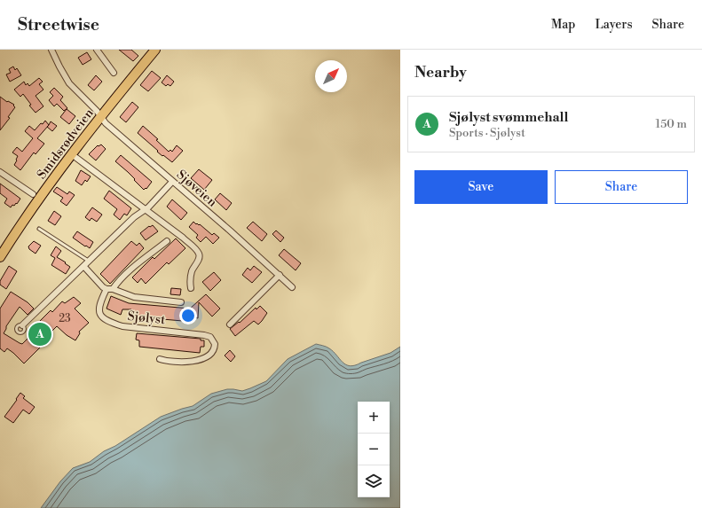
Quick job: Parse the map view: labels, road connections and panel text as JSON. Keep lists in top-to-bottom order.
{
  "streets": {
    "main road": ["Smidsrødveien"],
    "street": ["Sjøveien", "Sjølyst"]
  },
  "crossings": [
    ["Smidsrødveien", "Sjøveien"]
  ],
  "house_numbers": ["23"],
  "north": "top right",
  "page": {
    "header": "Streetwise",
    "nav": ["Map", "Layers", "Share"],
    "heading": "Nearby",
    "list": [
      {
        "mark": "A",
        "name": "Sjølyst svømmehall",
        "note": "Sports · Sjølyst",
        "value": "150 m"
      }
    ],
    "buttons": ["Save", "Share"],
    "pins": "A",
    "map_buttons": ["+", "−"]
  }
}
